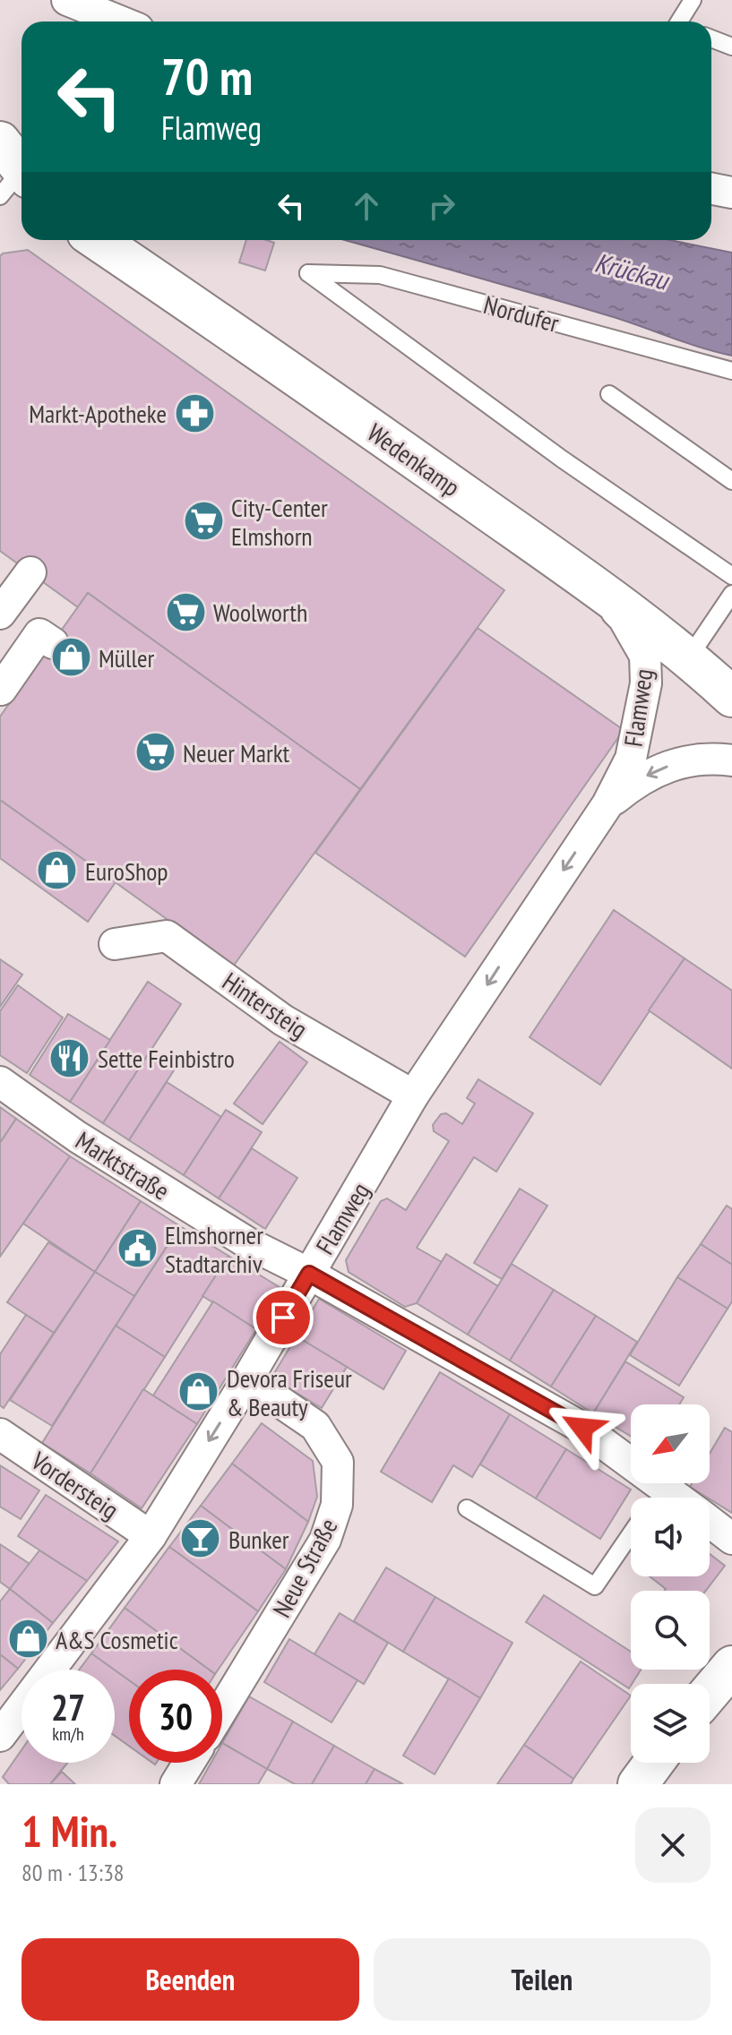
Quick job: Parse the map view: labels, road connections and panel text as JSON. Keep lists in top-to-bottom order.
{
  "streets": {
    "main road": ["Wedenkamp"],
    "street": [
      "Flamweg",
      "Hintersteig",
      "Marktstraße",
      "Vordersteig",
      "Neue Straße"
    ],
    "lane": ["Nordufer"]
  },
  "crossings": [
    ["Wedenkamp", "Flamweg"],
    ["Flamweg", "Hintersteig"],
    ["Flamweg", "Marktstraße"],
    ["Flamweg", "Vordersteig"],
    ["Flamweg", "Neue Straße"]
  ],
  "one_way": ["Flamweg"],
  "water": ["Krückau"],
  "places": {
    "pharmacy": ["Markt-Apotheke"],
    "supermarket": ["City-Center Elmshorn", "Woolworth", "Neuer Markt"],
    "shop": [
      "Müller",
      "EuroShop",
      "Devora Friseur & Beauty",
      "A&S Cosmetic"
    ],
    "restaurant": ["Sette Feinbistro"],
    "public building": ["Elmshorner Stadtarchiv"],
    "bar": ["Bunker"]
  },
  "north": "bottom left",
  "page": {
    "turn": ["70 m", "Flamweg"],
    "speed": "27 km/h",
    "limit": "30",
    "heading": ["1 Min.", "80 m · 13:38"],
    "buttons": ["Beenden", "Teilen"]
  }
}
